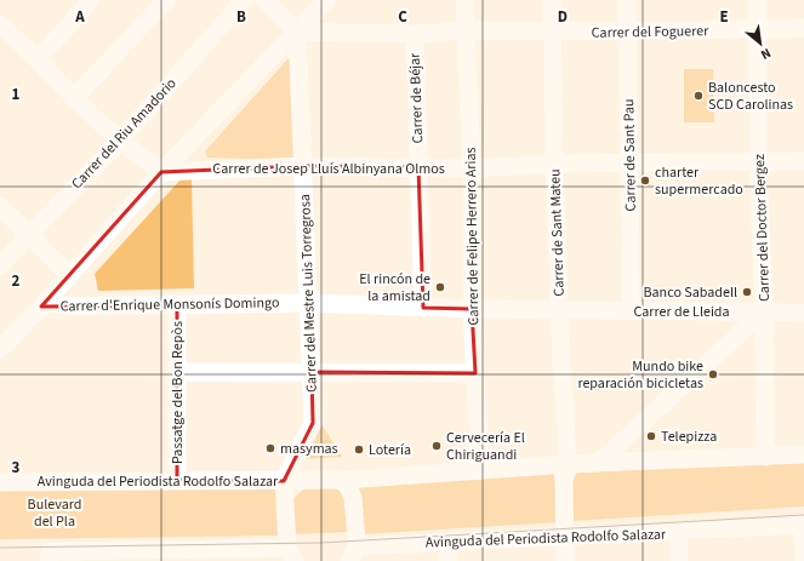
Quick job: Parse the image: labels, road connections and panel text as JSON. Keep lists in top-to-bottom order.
{
  "streets": {
    "street": [
      "Carrer del Foguerer",
      "Carrer de Béjar",
      "Carrer del Riu Amadorio",
      "Carrer de Sant Pau",
      "Carrer de Josep Lluís Albinyana Olmos",
      "Carrer del Doctor Bergez",
      "Carrer de Sant Mateu",
      "Carrer de Felipe Herrero Arias",
      "Carrer del Mestre Luis Torregrosa",
      "Carrer d'Enrique Monsonís Domingo",
      "Carrer de Lleida",
      "Passatge del Bon Repòs",
      "Avinguda del Periodista Rodolfo Salazar"
    ]
  },
  "crossings": [
    ["Carrer del Foguerer", "Carrer de Béjar"],
    ["Carrer del Foguerer", "Carrer de Sant Pau"],
    ["Carrer del Foguerer", "Carrer del Doctor Bergez"],
    ["Carrer del Foguerer", "Carrer de Sant Mateu"],
    ["Carrer del Foguerer", "Carrer de Felipe Herrero Arias"],
    ["Carrer del Foguerer", "Carrer del Mestre Luis Torregrosa"],
    ["Carrer de Béjar", "Carrer de Josep Lluís Albinyana Olmos"],
    ["Carrer de Béjar", "Carrer d'Enrique Monsonís Domingo"],
    ["Carrer de Sant Pau", "Carrer de Josep Lluís Albinyana Olmos"],
    ["Carrer de Sant Pau", "Carrer de Lleida"],
    ["Carrer de Josep Lluís Albinyana Olmos", "Carrer del Doctor Bergez"],
    ["Carrer de Josep Lluís Albinyana Olmos", "Carrer de Sant Mateu"],
    ["Carrer de Josep Lluís Albinyana Olmos", "Carrer de Felipe Herrero Arias"],
    ["Carrer de Josep Lluís Albinyana Olmos", "Carrer del Mestre Luis Torregrosa"],
    ["Carrer del Doctor Bergez", "Carrer de Lleida"],
    ["Carrer del Doctor Bergez", "Avinguda del Periodista Rodolfo Salazar"],
    ["Carrer de Sant Mateu", "Carrer d'Enrique Monsonís Domingo"],
    ["Carrer de Sant Mateu", "Carrer de Lleida"],
    ["Carrer de Sant Mateu", "Avinguda del Periodista Rodolfo Salazar"],
    ["Carrer de Felipe Herrero Arias", "Carrer d'Enrique Monsonís Domingo"],
    ["Carrer de Felipe Herrero Arias", "Avinguda del Periodista Rodolfo Salazar"],
    ["Carrer del Mestre Luis Torregrosa", "Carrer d'Enrique Monsonís Domingo"],
    ["Carrer del Mestre Luis Torregrosa", "Avinguda del Periodista Rodolfo Salazar"],
    ["Carrer d'Enrique Monsonís Domingo", "Carrer de Lleida"],
    ["Carrer d'Enrique Monsonís Domingo", "Passatge del Bon Repòs"],
    ["Passatge del Bon Repòs", "Avinguda del Periodista Rodolfo Salazar"]
  ],
  "parks": ["Bulevard del Pla"],
  "places": [
    "Baloncesto SCD Carolinas",
    "charter supermercado",
    "El rincón de la amistad",
    "Banco Sabadell",
    "Mundo bike reparación bicicletas",
    "Telepizza",
    "Cervecería El Chiriguandi",
    "masymas",
    "Lotería"
  ],
  "north": "bottom right",
  "grid": {
    "columns": [
      "A",
      "B",
      "C",
      "D",
      "E"
    ],
    "rows": ["1", "2", "3"]
  }
}
